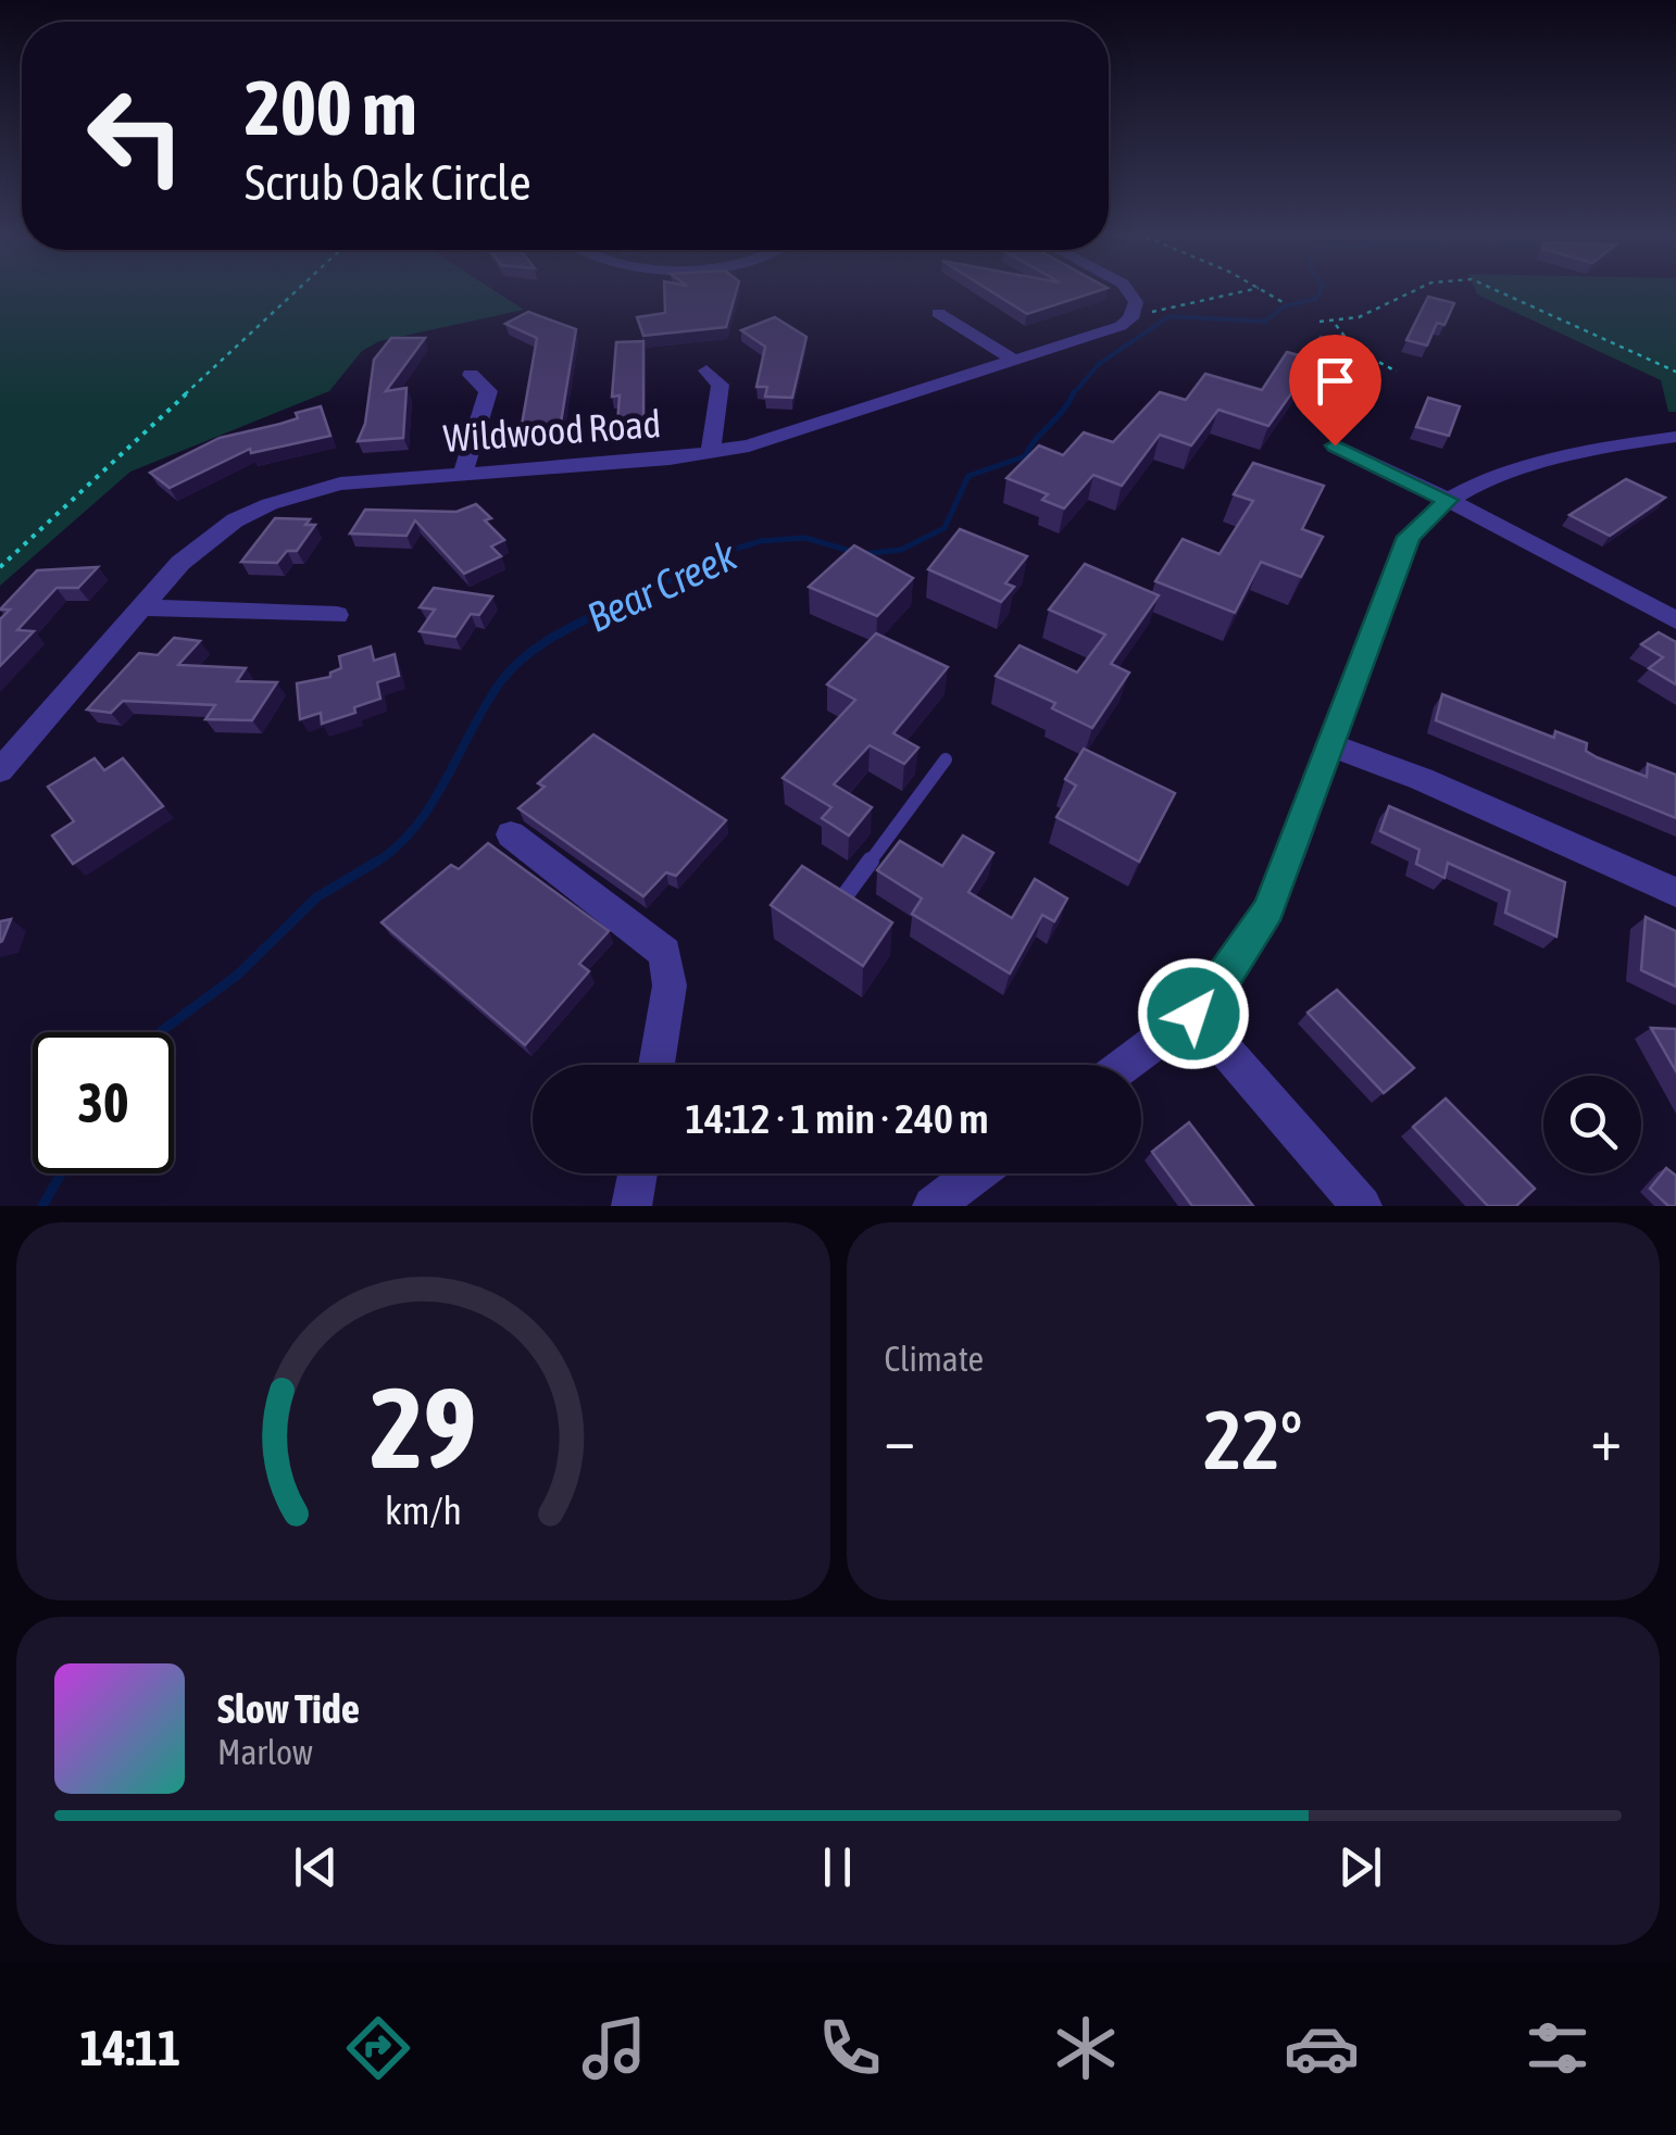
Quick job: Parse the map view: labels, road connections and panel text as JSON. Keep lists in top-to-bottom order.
{
  "streets": {
    "street": ["Wildwood Road"]
  },
  "water": ["Bear Creek"],
  "page": {
    "turn": ["200 m", "Scrub Oak Circle"],
    "limit": "30",
    "trip": "14:12 · 1 min · 240 m",
    "tile": "Climate",
    "heat": ["−", "22°", "+"],
    "song": ["Slow Tide", "Marlow"],
    "tabs": "14:11",
    "gauge": ["29", "km/h"]
  }
}
